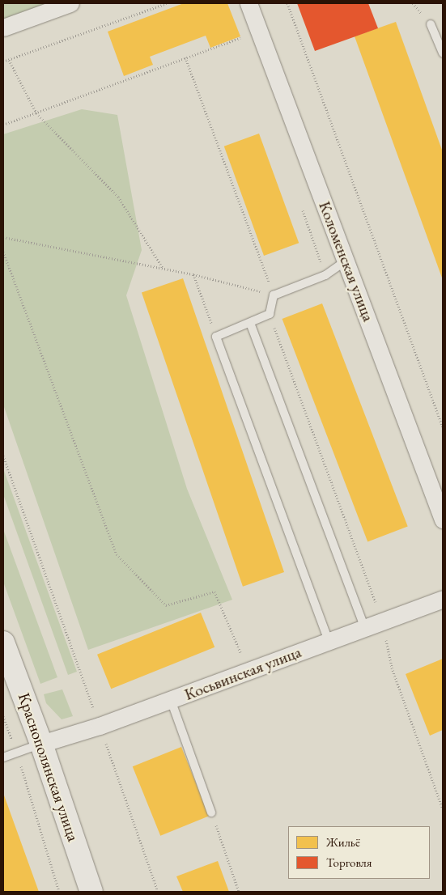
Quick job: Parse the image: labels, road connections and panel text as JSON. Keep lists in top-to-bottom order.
{
  "streets": {
    "main road": ["Краснополянская улица"],
    "street": ["Коломенская улица", "Косьвинская улица"]
  },
  "crossings": [
    ["Косьвинская улица", "Краснополянская улица"]
  ],
  "legend": ["Жильё", "Торговля"]
}
